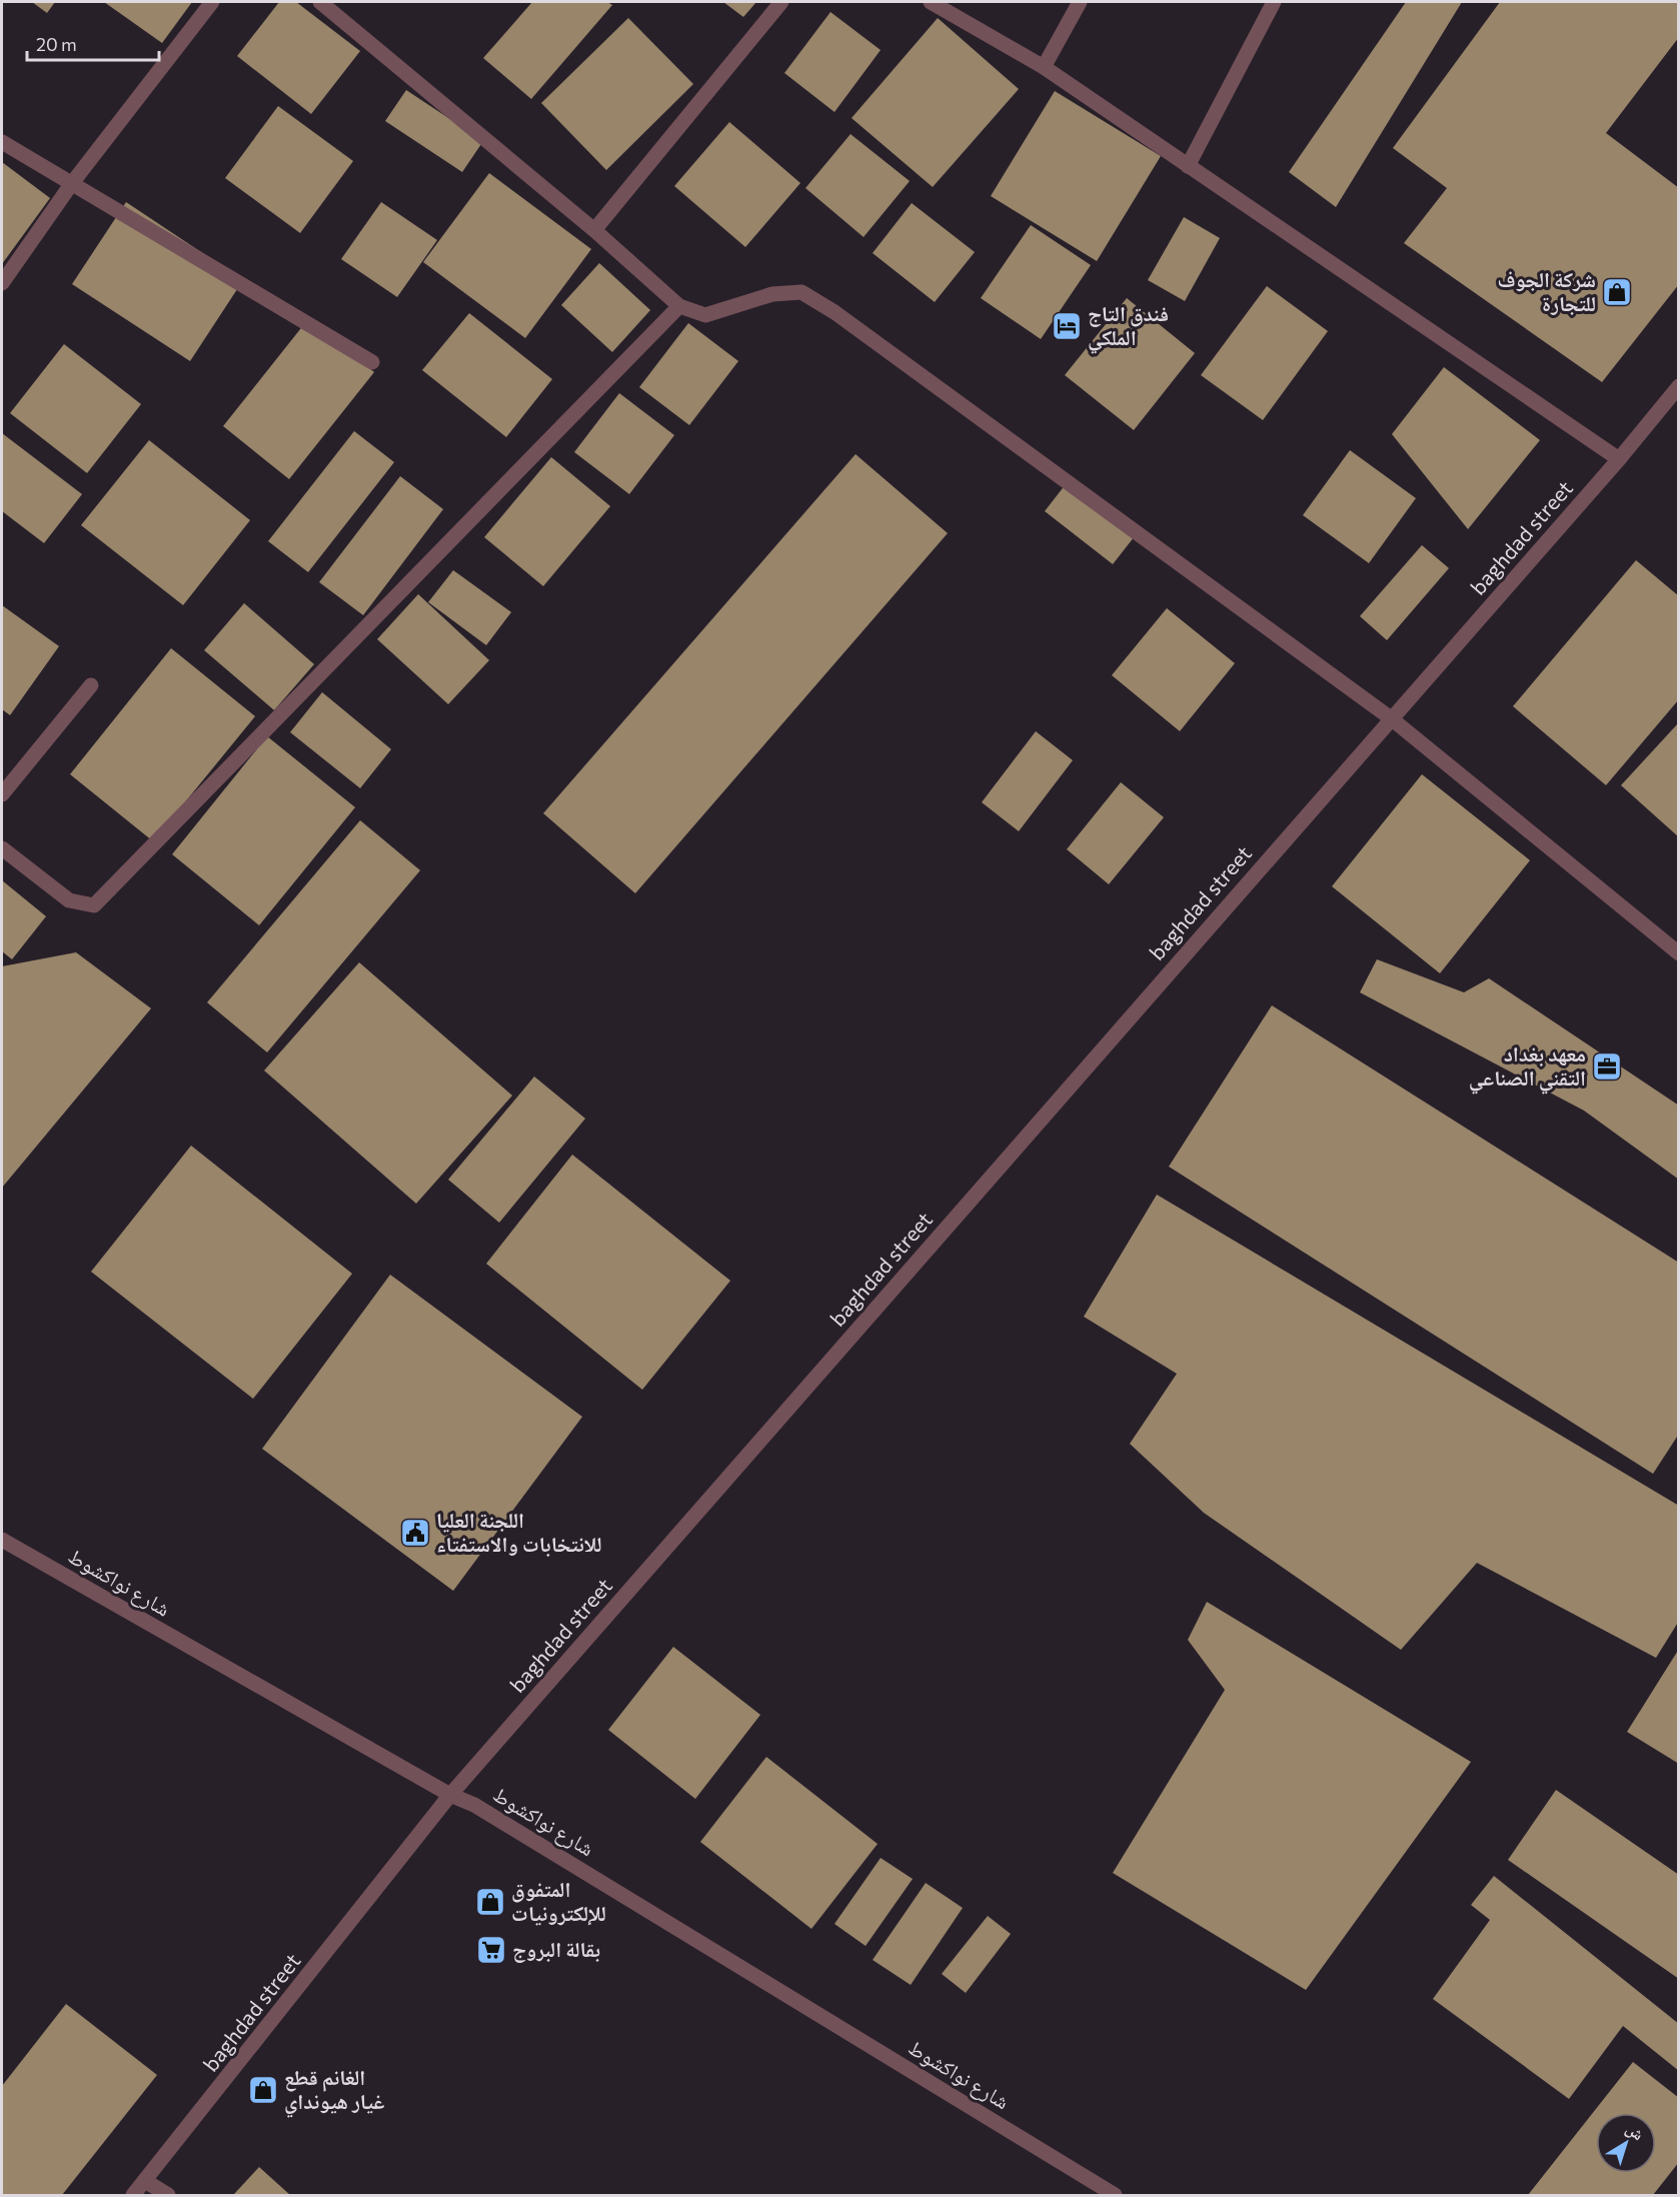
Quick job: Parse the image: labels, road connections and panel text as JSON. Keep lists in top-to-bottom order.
{
  "streets": {
    "street": ["baghdad street", "شارع نواكشوط"]
  },
  "crossings": [
    ["baghdad street", "شارع نواكشوط"]
  ],
  "places": {
    "shop": ["شركة الجوف للتجارة", "المتفوق للإلكترونيات", "الغانم قطع غيار هيونداي"],
    "hotel": ["فندق التاج الملكي"],
    "office": ["معهد بغداد التقني الصناعي"],
    "public building": ["اللجنة العليا للانتخابات والاستفتاء"],
    "supermarket": ["بقالة البروج"]
  },
  "scale_bar": "20 m",
  "north": "top right"
}
